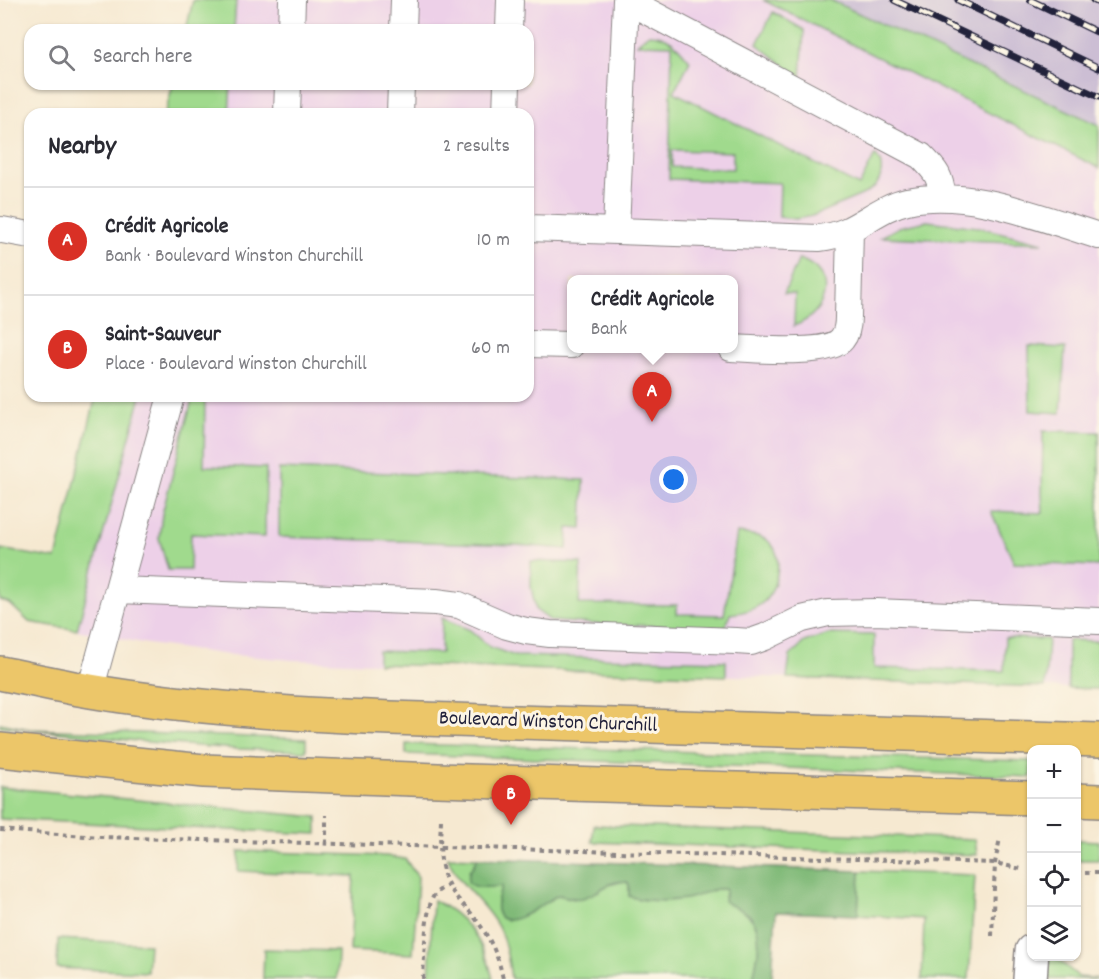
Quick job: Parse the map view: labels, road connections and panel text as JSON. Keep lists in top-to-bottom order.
{
  "streets": {
    "main road": ["Boulevard Winston Churchill"]
  },
  "page": {
    "search": "Search here",
    "heading": ["Nearby", "2 results"],
    "list": [
      {
        "mark": "A",
        "name": "Crédit Agricole",
        "note": "Bank · Boulevard Winston Churchill",
        "value": "10 m"
      },
      {
        "mark": "B",
        "name": "Saint-Sauveur",
        "note": "Place · Boulevard Winston Churchill",
        "value": "60 m"
      }
    ],
    "popup": ["Crédit Agricole", "Bank"],
    "pins": ["A", "B"],
    "map_buttons": ["+", "−"]
  }
}
